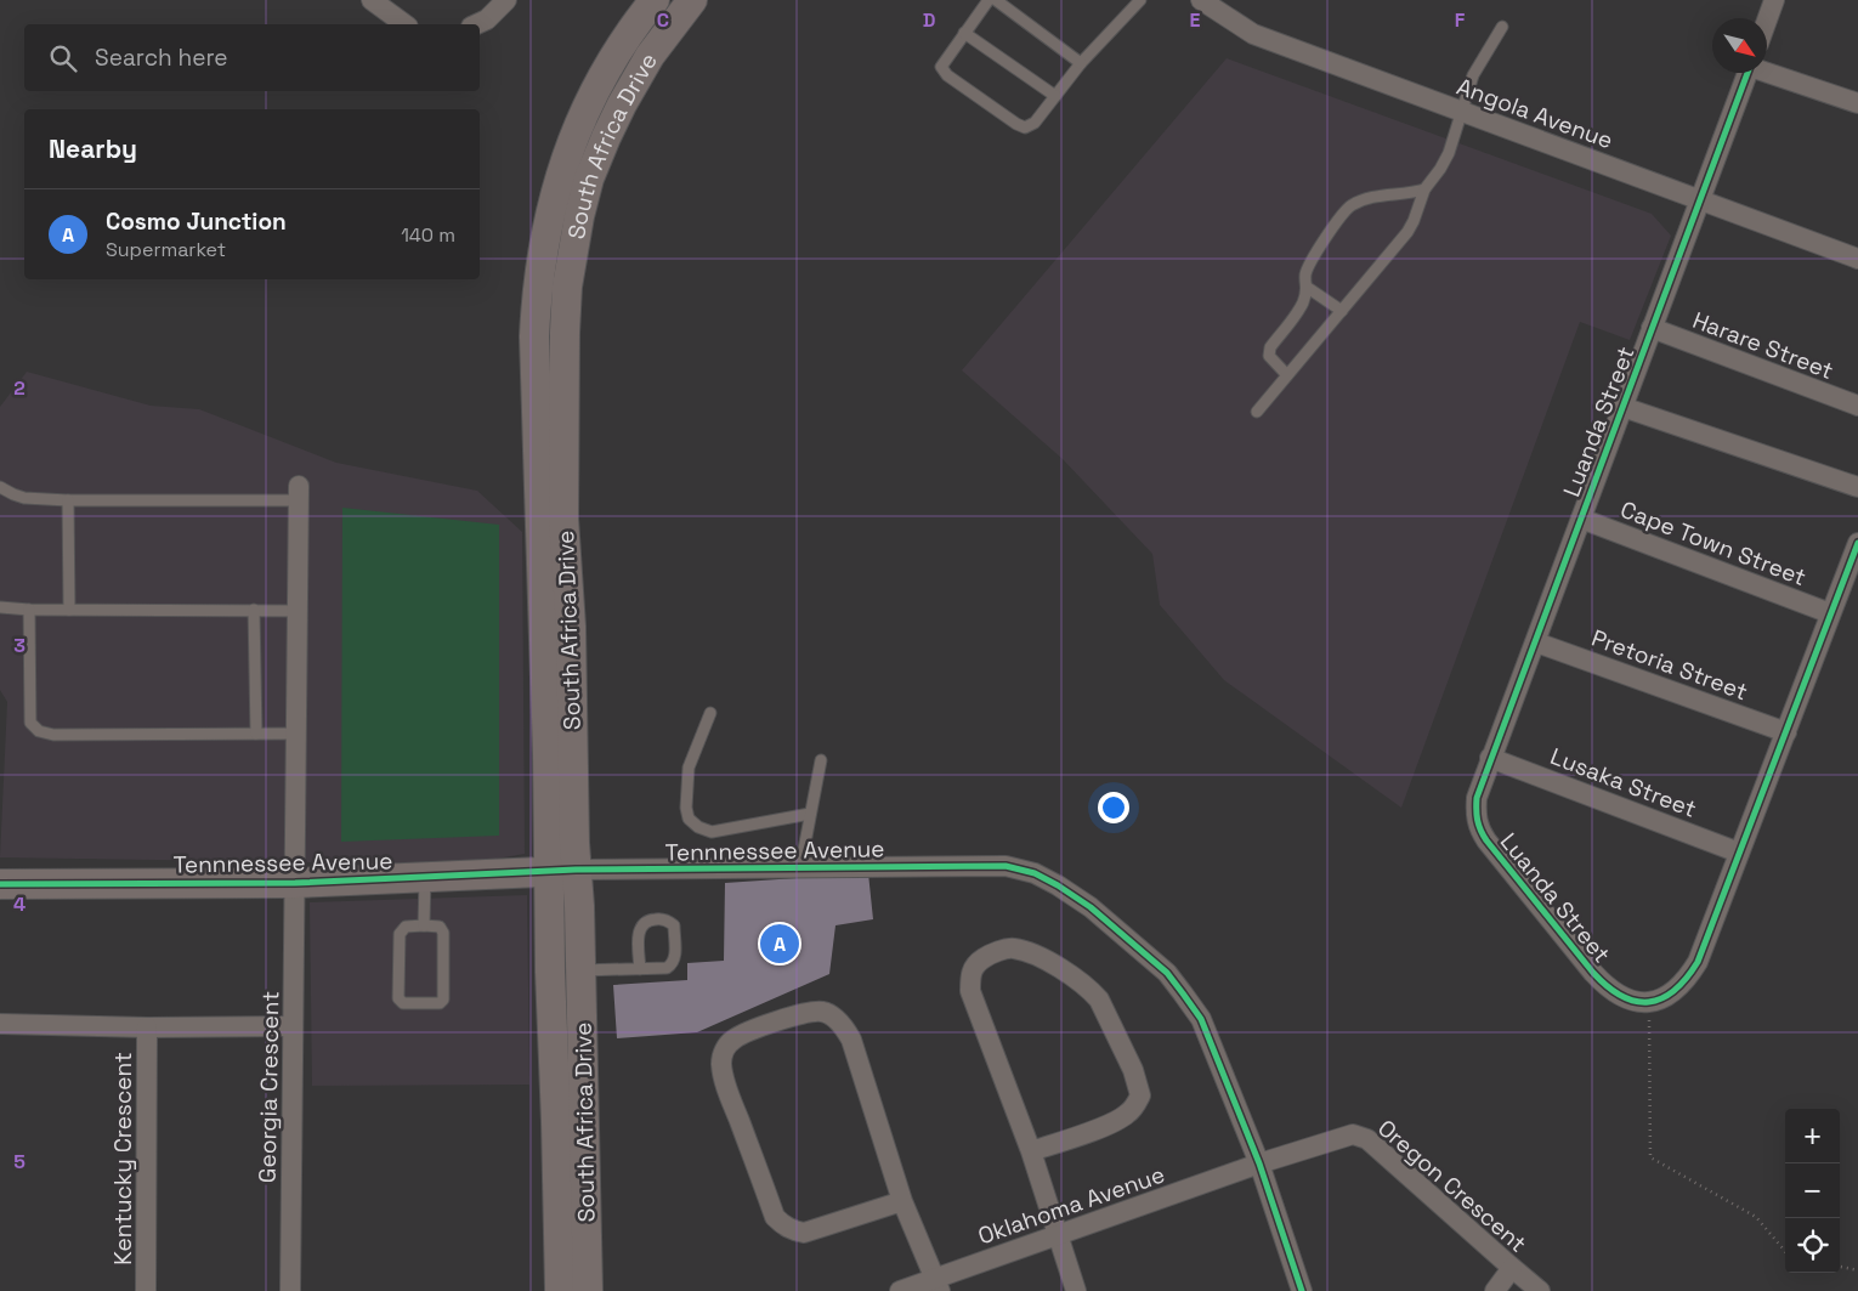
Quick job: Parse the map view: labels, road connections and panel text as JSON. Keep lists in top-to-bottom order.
{
  "streets": {
    "street": [
      "Angola Avenue",
      "South Africa Drive",
      "Harare Street",
      "Luanda Street",
      "Cape Town Street",
      "Pretoria Street",
      "Lusaka Street",
      "Tennnessee Avenue",
      "Georgia Crescent",
      "Kentucky Crescent",
      "Oregon Crescent",
      "Oklahoma Avenue"
    ]
  },
  "crossings": [
    ["Angola Avenue", "Luanda Street"],
    ["South Africa Drive", "Tennnessee Avenue"],
    ["Harare Street", "Luanda Street"],
    ["Luanda Street", "Cape Town Street"],
    ["Luanda Street", "Pretoria Street"],
    ["Luanda Street", "Lusaka Street"],
    ["Tennnessee Avenue", "Georgia Crescent"],
    ["Tennnessee Avenue", "Oregon Crescent"],
    ["Tennnessee Avenue", "Oklahoma Avenue"],
    ["Georgia Crescent", "Kentucky Crescent"],
    ["Oregon Crescent", "Oklahoma Avenue"]
  ],
  "north": "bottom right",
  "page": {
    "search": "Search here",
    "heading": "Nearby",
    "list": [
      {
        "mark": "A",
        "name": "Cosmo Junction",
        "note": "Supermarket",
        "value": "140 m"
      }
    ],
    "pins": "A",
    "map_buttons": ["+", "−"]
  },
  "grid": {
    "columns": [
      "C",
      "D",
      "E",
      "F"
    ],
    "rows": [
      "2",
      "3",
      "4",
      "5"
    ]
  }
}
